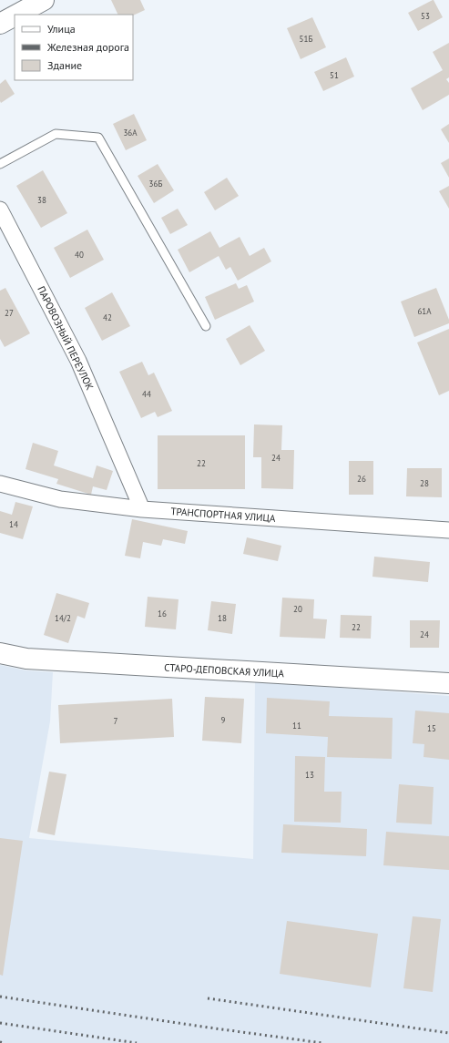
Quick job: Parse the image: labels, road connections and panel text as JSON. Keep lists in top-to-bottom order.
{
  "streets": {
    "main road": ["СТАРО-ДЕПОВСКАЯ УЛИЦА"],
    "street": ["ПАРОВОЗНЫЙ ПЕРЕУЛОК", "ТРАНСПОРТНАЯ УЛИЦА"]
  },
  "crossings": [
    ["ПАРОВОЗНЫЙ ПЕРЕУЛОК", "ТРАНСПОРТНАЯ УЛИЦА"]
  ],
  "house_numbers": [
    "53",
    "51Б",
    "51",
    "36А",
    "36Б",
    "38",
    "40",
    "61А",
    "27",
    "42",
    "44",
    "24",
    "22",
    "26",
    "28",
    "14",
    "20",
    "16",
    "14/2",
    "18",
    "22",
    "24",
    "9",
    "7",
    "11",
    "15",
    "13"
  ],
  "legend": ["Улица", "Железная дорога", "Здание"]
}
